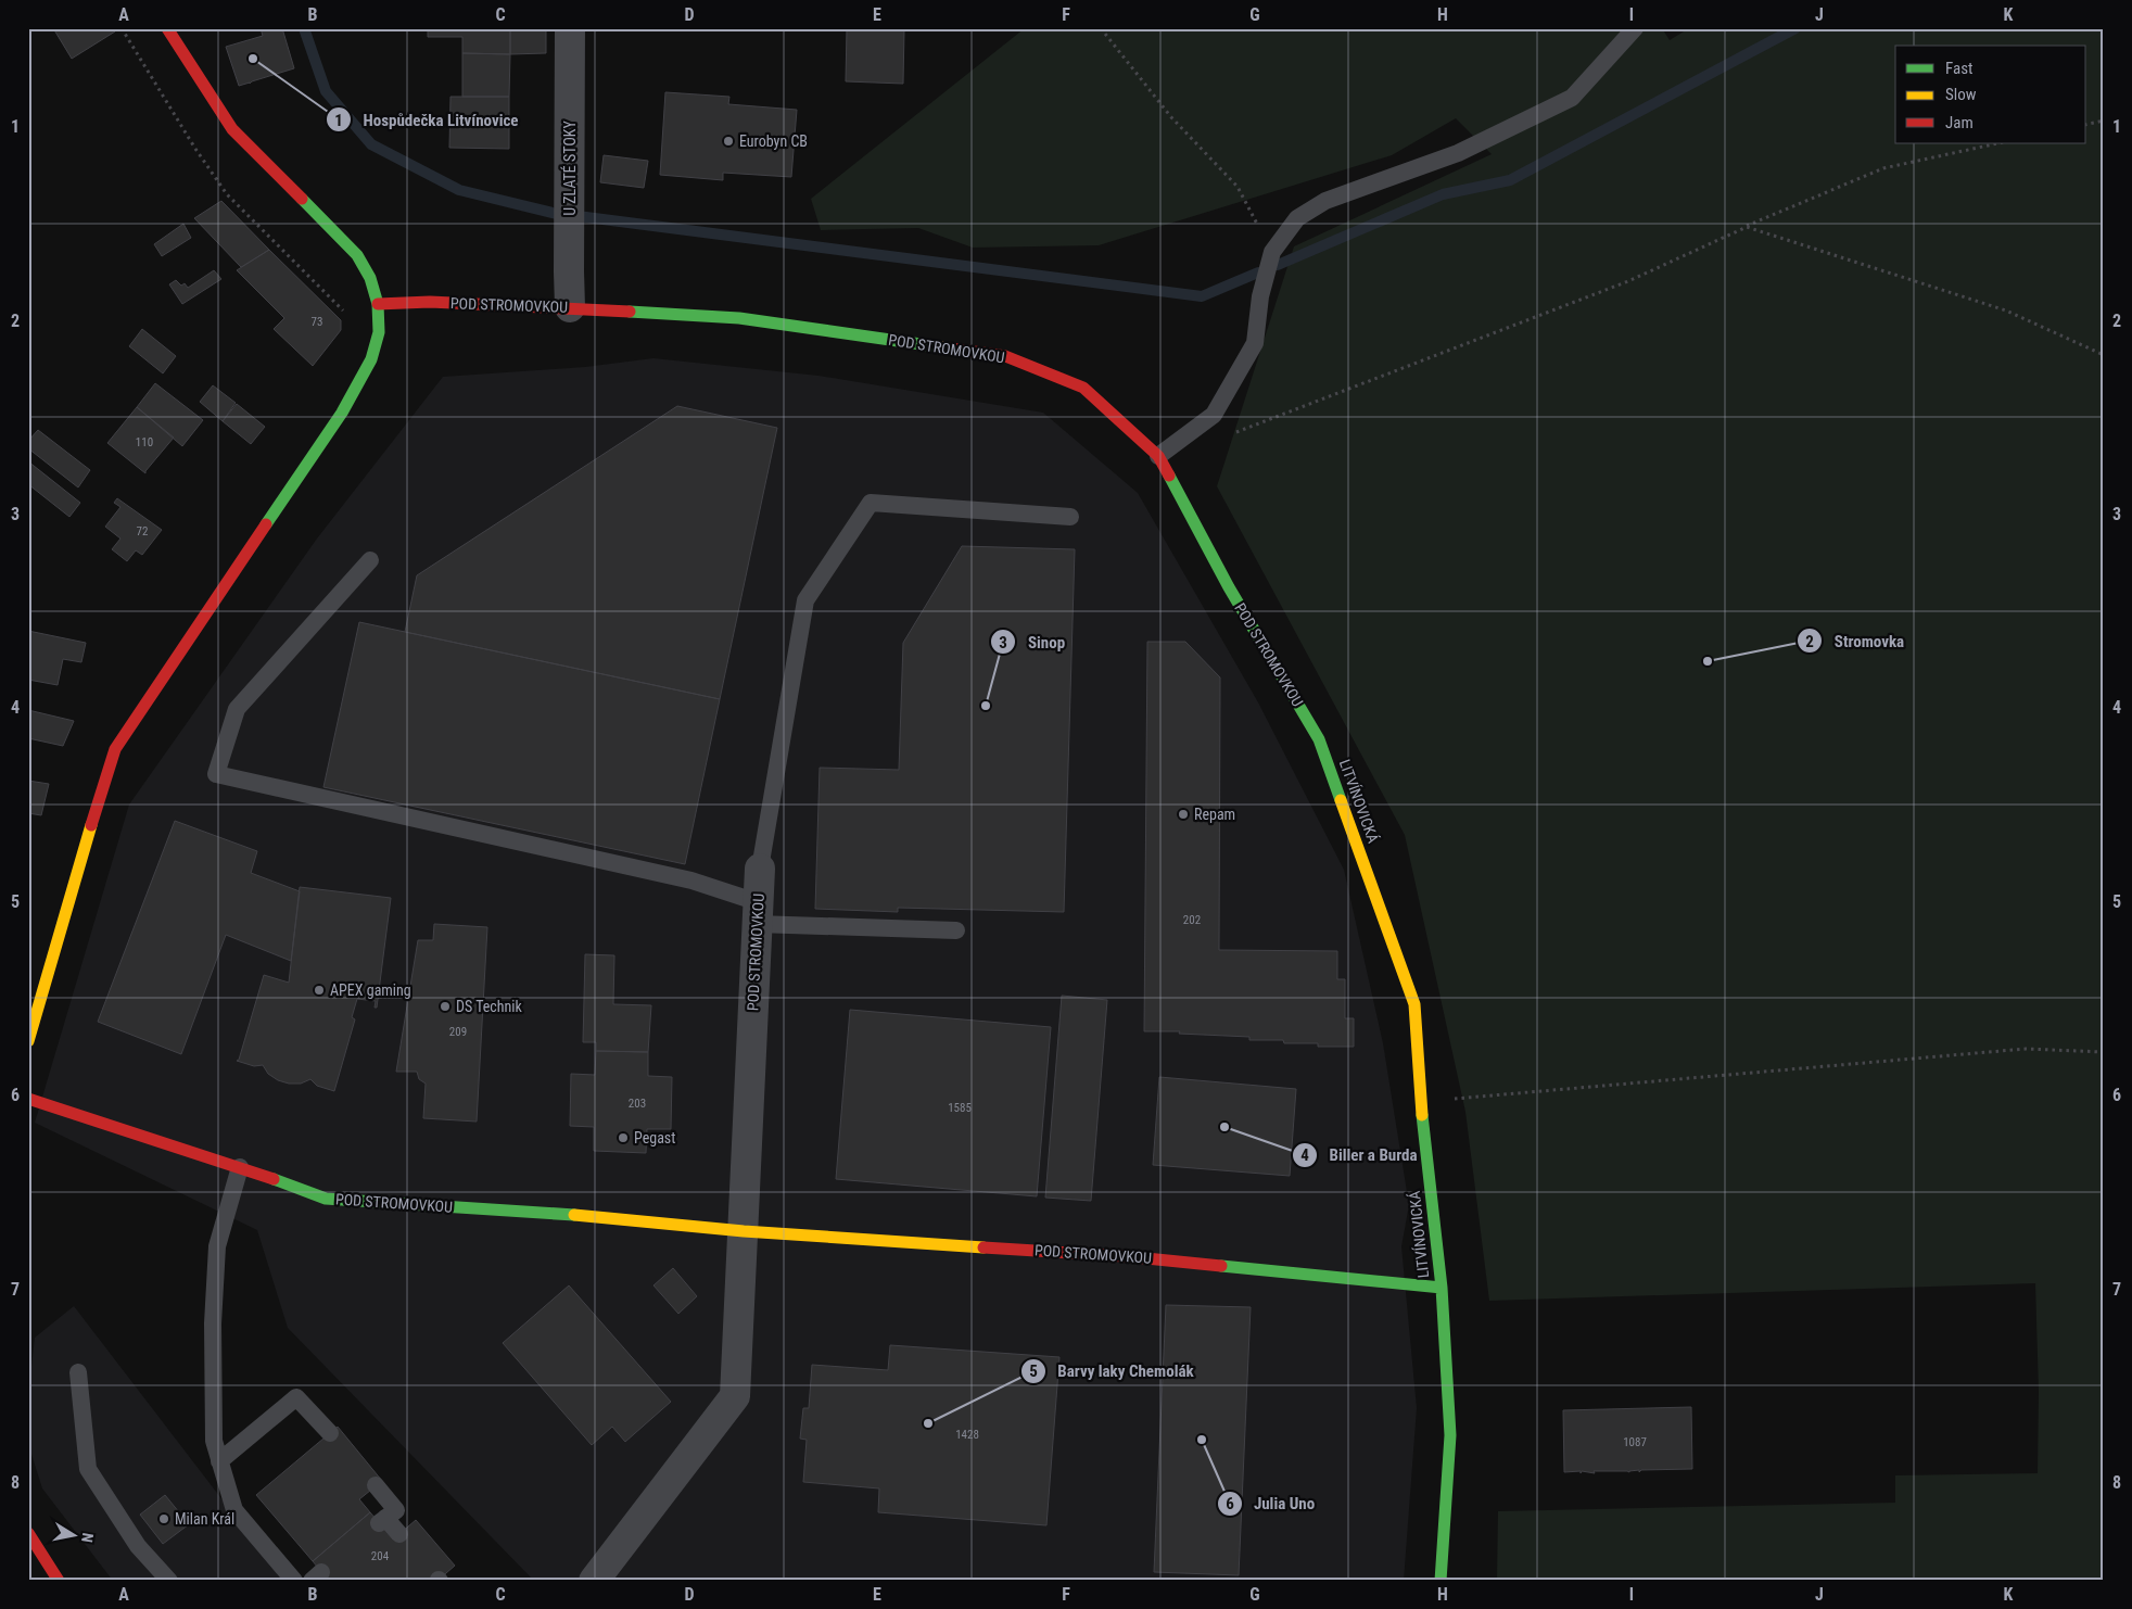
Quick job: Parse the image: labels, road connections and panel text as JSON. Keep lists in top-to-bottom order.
{
  "streets": {
    "street": ["U ZLATÉ STOKY", "POD STROMOVKOU", "LITVÍNOVICKÁ"]
  },
  "crossings": [
    ["U ZLATÉ STOKY", "POD STROMOVKOU"],
    ["POD STROMOVKOU", "LITVÍNOVICKÁ"]
  ],
  "places": [
    "Hospůdečka Litvínovice",
    "Eurobyn CB",
    "Stromovka",
    "Sinop",
    "Repam",
    "APEX gaming",
    "DS Technik",
    "Biller a Burda",
    "Pegast",
    "Barvy laky Chemolák",
    "Julia Uno",
    "Milan Král"
  ],
  "house_numbers": [
    "73",
    "110",
    "72",
    "202",
    "209",
    "203",
    "1585",
    "1428",
    "1087",
    "204"
  ],
  "legend": ["Fast", "Slow", "Jam"],
  "north": "right",
  "grid": {
    "columns": [
      "A",
      "B",
      "C",
      "D",
      "E",
      "F",
      "G",
      "H",
      "I",
      "J",
      "K"
    ],
    "rows": [
      "1",
      "2",
      "3",
      "4",
      "5",
      "6",
      "7",
      "8"
    ]
  }
}
